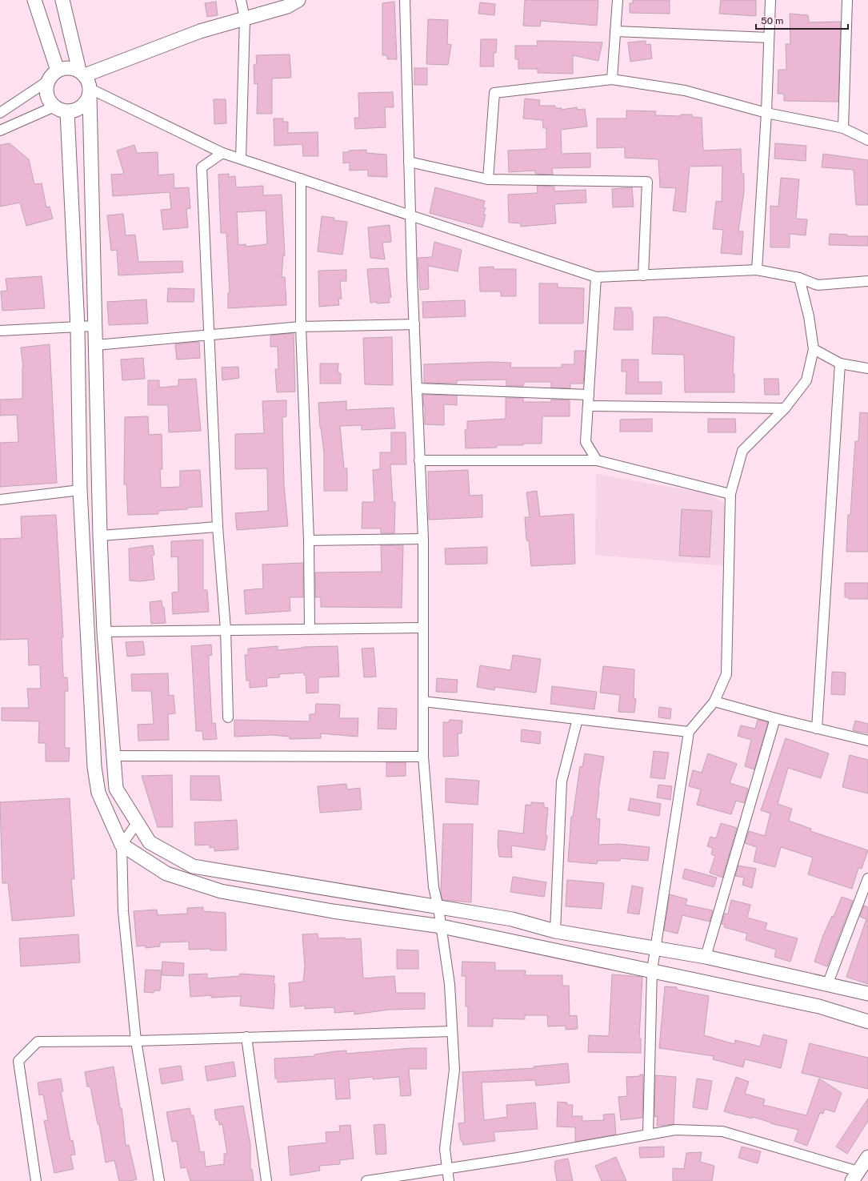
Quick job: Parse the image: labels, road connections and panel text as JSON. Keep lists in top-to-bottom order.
{
  "scale_bar": "50 m"
}
